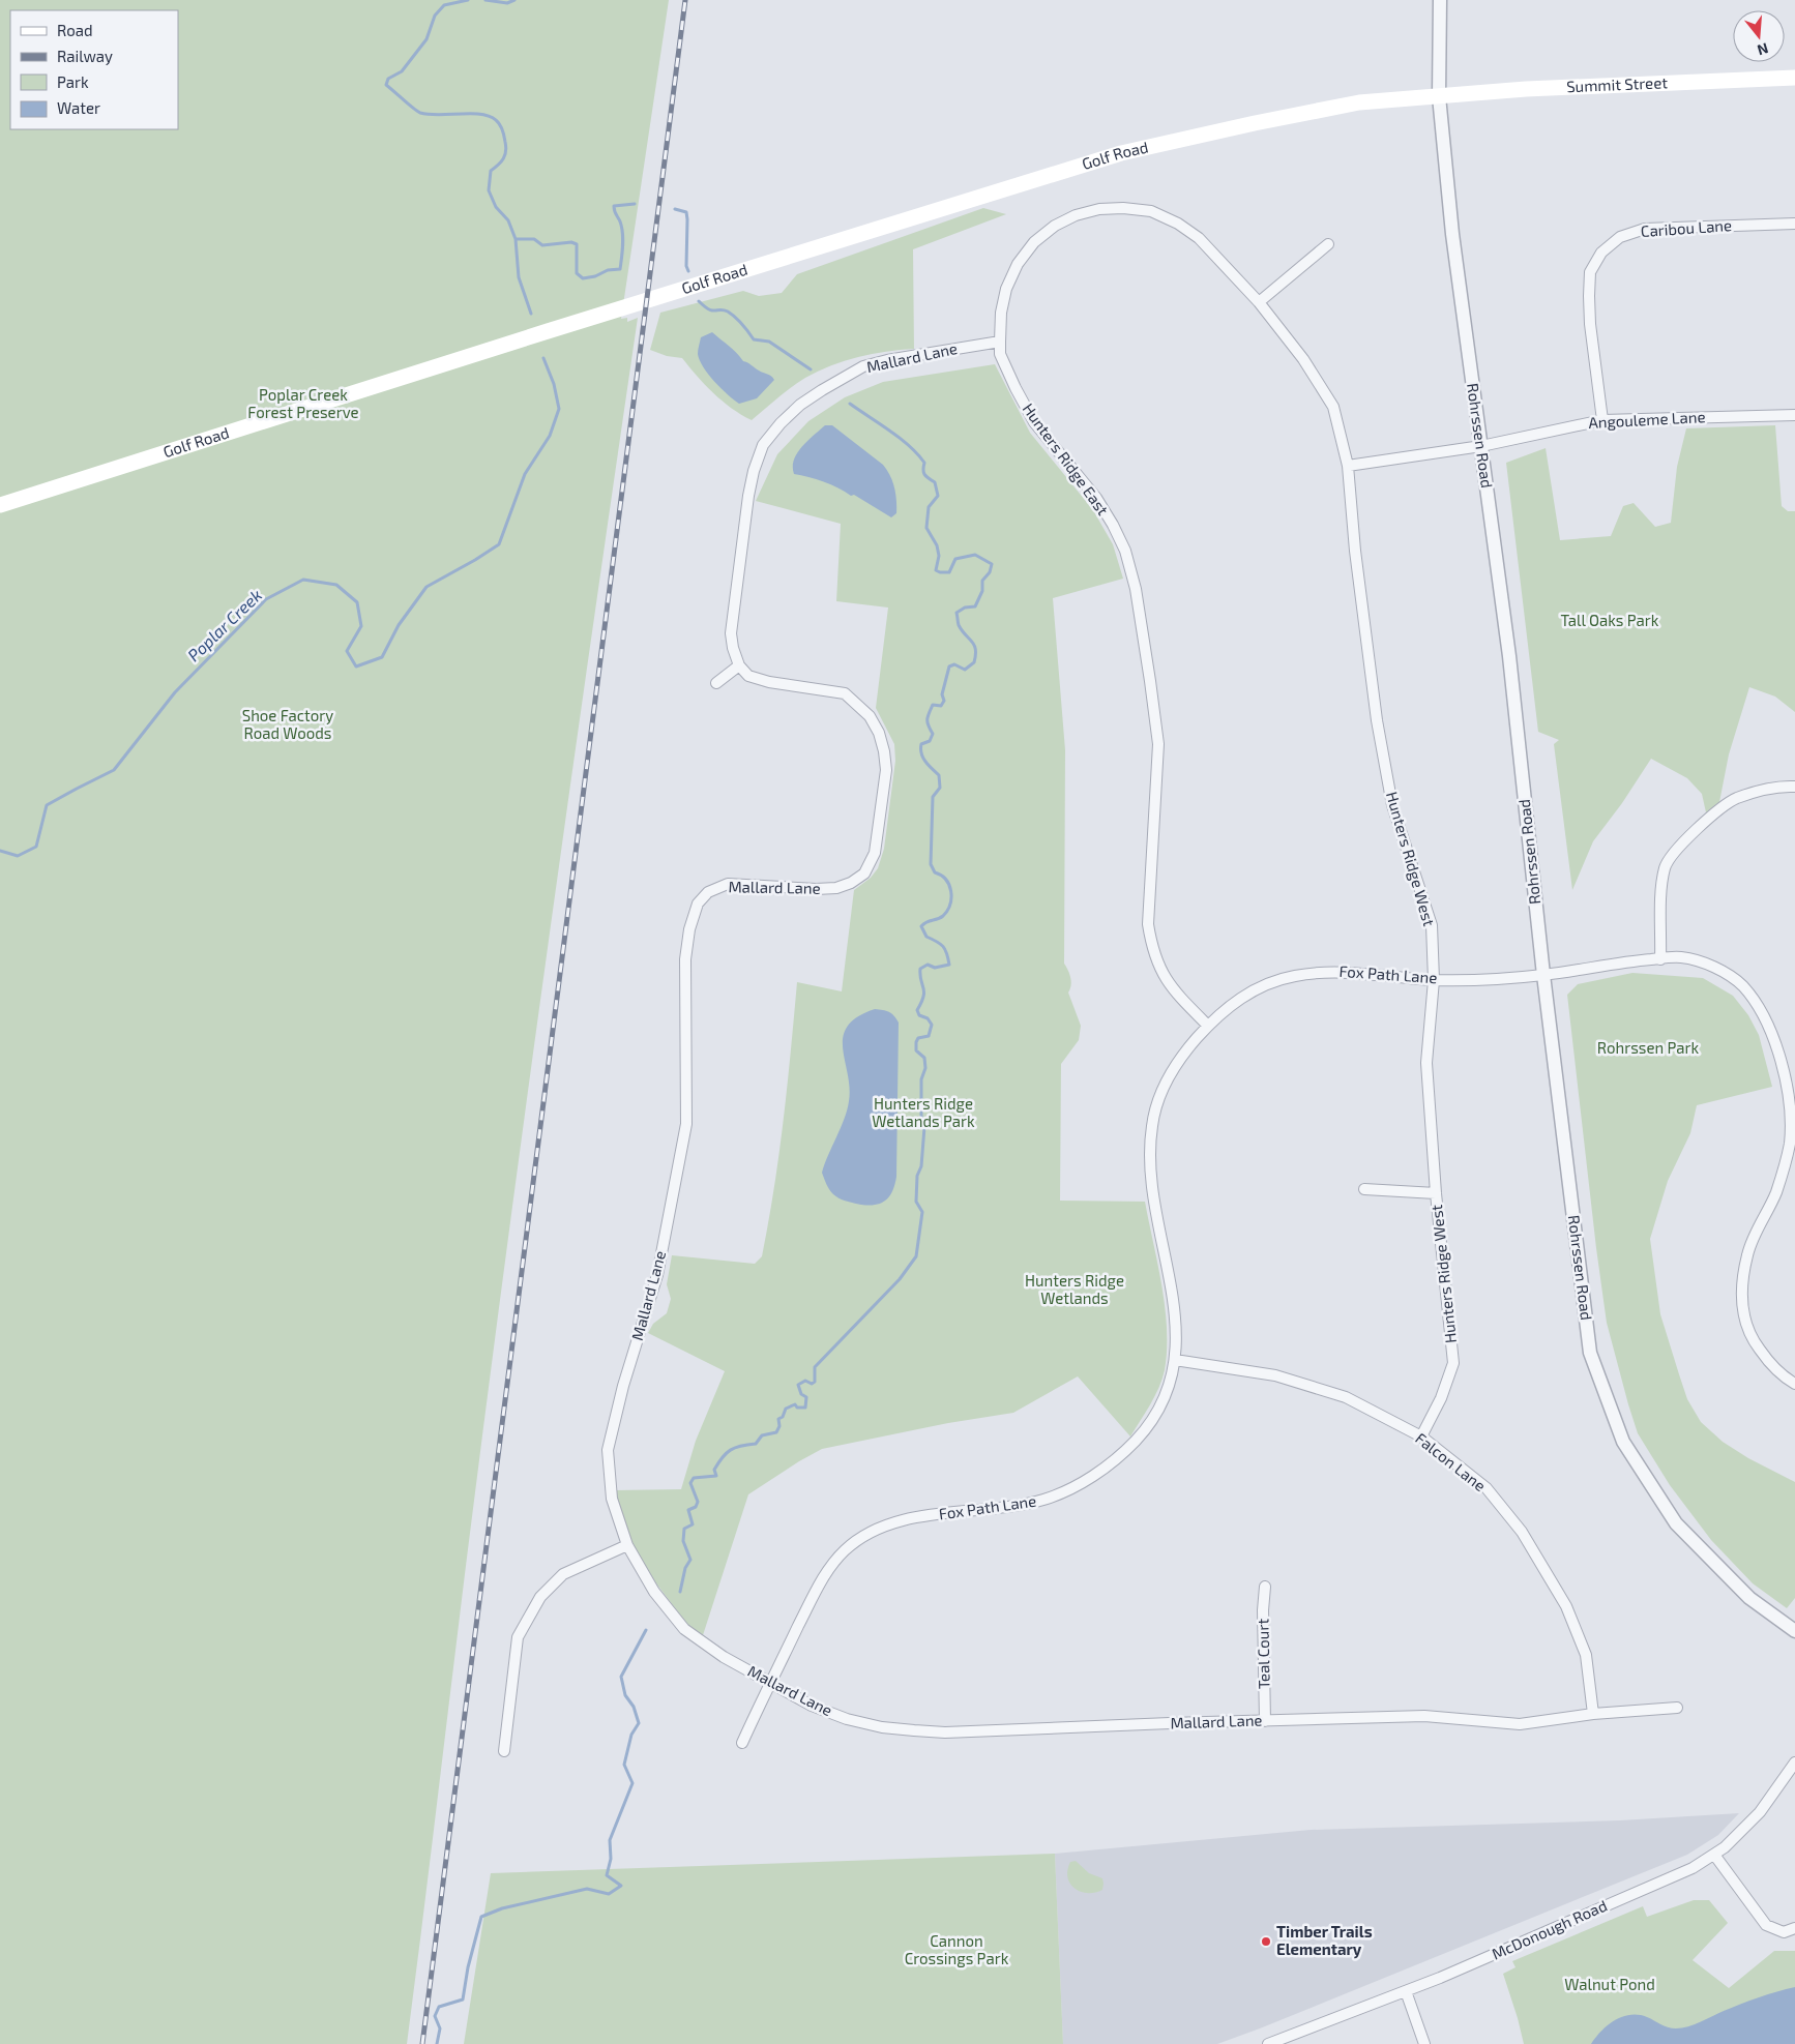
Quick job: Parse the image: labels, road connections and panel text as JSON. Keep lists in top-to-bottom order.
{
  "streets": {
    "main road": ["Summit Street", "Golf Road"],
    "street": [
      "Caribou Lane",
      "Mallard Lane",
      "Angouleme Lane",
      "Rohrssen Road",
      "Hunters Ridge East",
      "Hunters Ridge West",
      "Fox Path Lane",
      "Falcon Lane",
      "Teal Court",
      "McDonough Road"
    ]
  },
  "crossings": [
    ["Summit Street", "Golf Road"],
    ["Summit Street", "Rohrssen Road"],
    ["Golf Road", "Rohrssen Road"],
    ["Caribou Lane", "Angouleme Lane"],
    ["Mallard Lane", "Hunters Ridge East"],
    ["Mallard Lane", "Fox Path Lane"],
    ["Mallard Lane", "Falcon Lane"],
    ["Mallard Lane", "Teal Court"],
    ["Angouleme Lane", "Rohrssen Road"],
    ["Angouleme Lane", "Hunters Ridge West"],
    ["Rohrssen Road", "Fox Path Lane"],
    ["Hunters Ridge East", "Hunters Ridge West"],
    ["Hunters Ridge East", "Fox Path Lane"],
    ["Hunters Ridge West", "Fox Path Lane"],
    ["Hunters Ridge West", "Falcon Lane"],
    ["Fox Path Lane", "Falcon Lane"]
  ],
  "water": ["Poplar Creek"],
  "parks": [
    "Poplar Creek Forest Preserve",
    "Tall Oaks Park",
    "Shoe Factory Road Woods",
    "Rohrssen Park",
    "Hunters Ridge Wetlands Park",
    "Hunters Ridge Wetlands",
    "Cannon Crossings Park",
    "Walnut Pond"
  ],
  "places": ["Timber Trails Elementary"],
  "legend": [
    "Road",
    "Railway",
    "Park",
    "Water"
  ],
  "north": "bottom"
}
